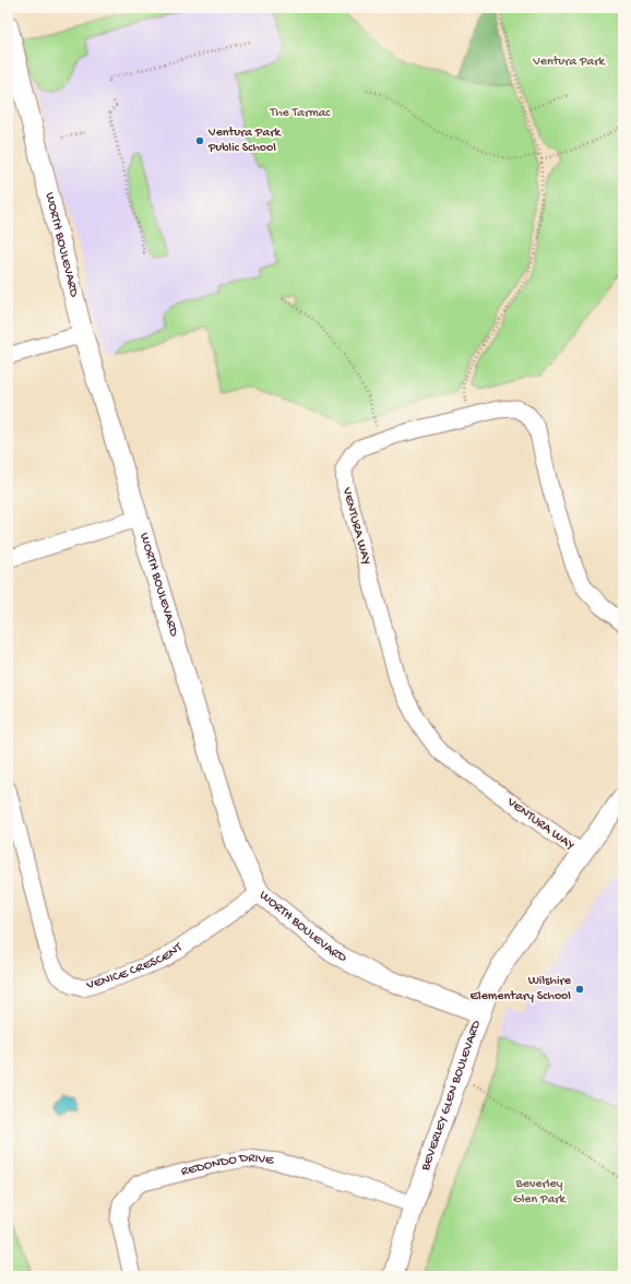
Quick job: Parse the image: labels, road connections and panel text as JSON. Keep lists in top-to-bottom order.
{
  "streets": {
    "street": [
      "WORTH BOULEVARD",
      "VENTURA WAY",
      "VENICE CRESCENT",
      "BEVERLEY GLEN BOULEVARD",
      "REDONDO DRIVE"
    ]
  },
  "crossings": [
    ["WORTH BOULEVARD", "VENICE CRESCENT"],
    ["WORTH BOULEVARD", "BEVERLEY GLEN BOULEVARD"],
    ["VENTURA WAY", "BEVERLEY GLEN BOULEVARD"],
    ["BEVERLEY GLEN BOULEVARD", "REDONDO DRIVE"]
  ],
  "parks": ["Ventura Park", "The Tarmac", "Beverley Glen Park"],
  "places": ["Ventura Park Public School", "Wilshire Elementary School"]
}
